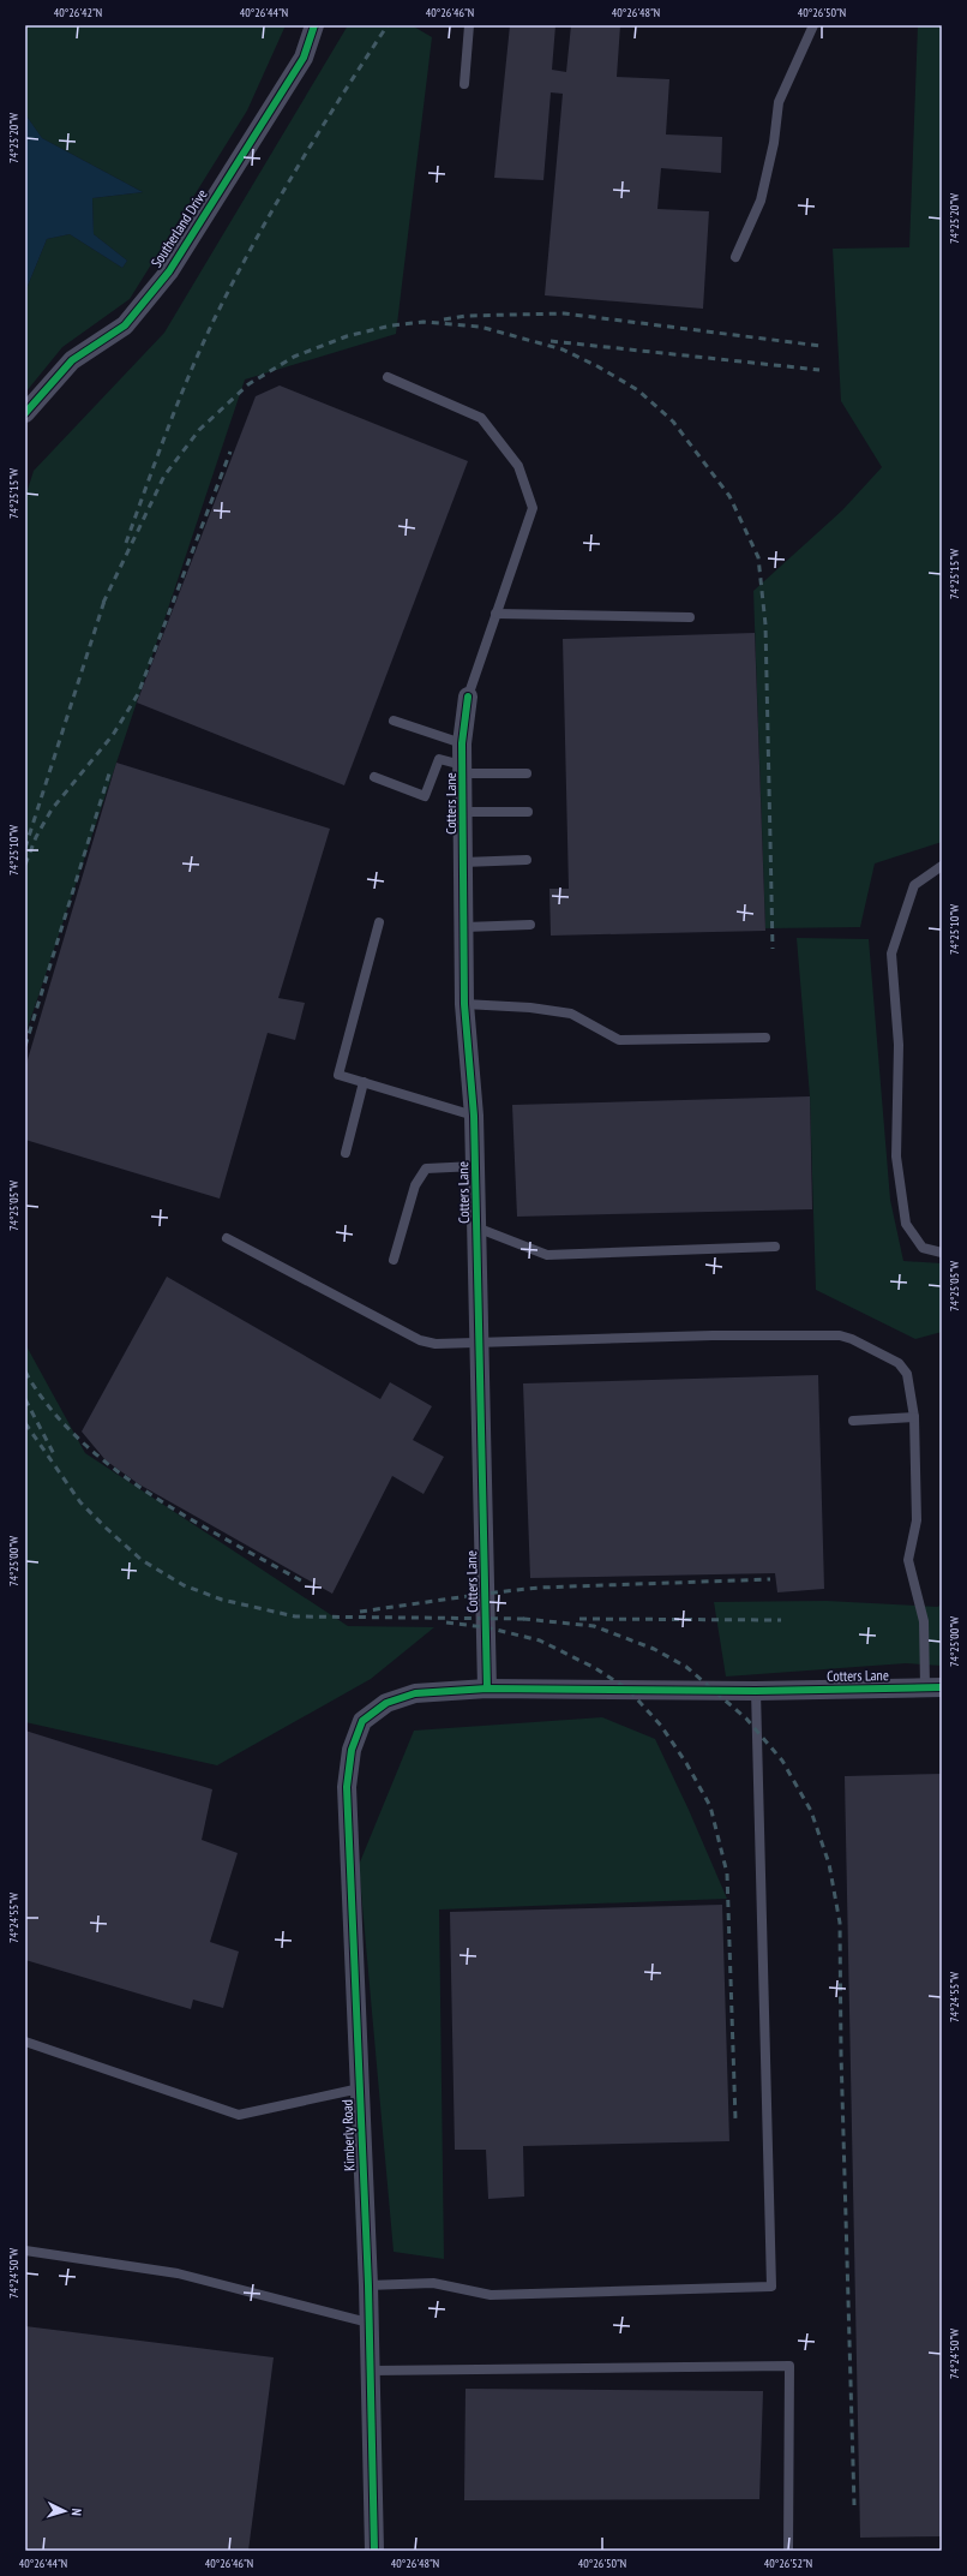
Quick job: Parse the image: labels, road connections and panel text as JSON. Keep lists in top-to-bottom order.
{
  "streets": {
    "street": ["Southerland Drive", "Cotters Lane", "Kimberly Road"]
  },
  "crossings": [
    ["Cotters Lane", "Kimberly Road"]
  ],
  "north": "right",
  "coordinates": [
    "40°26'42\"N",
    "40°26'44\"N",
    "40°26'46\"N",
    "40°26'48\"N",
    "40°26'50\"N",
    "74°25'20\"W",
    "74°25'15\"W",
    "74°25'10\"W",
    "74°25'05\"W",
    "74°25'00\"W",
    "74°24'55\"W",
    "74°24'50\"W",
    "40°26'52\"N"
  ]
}
